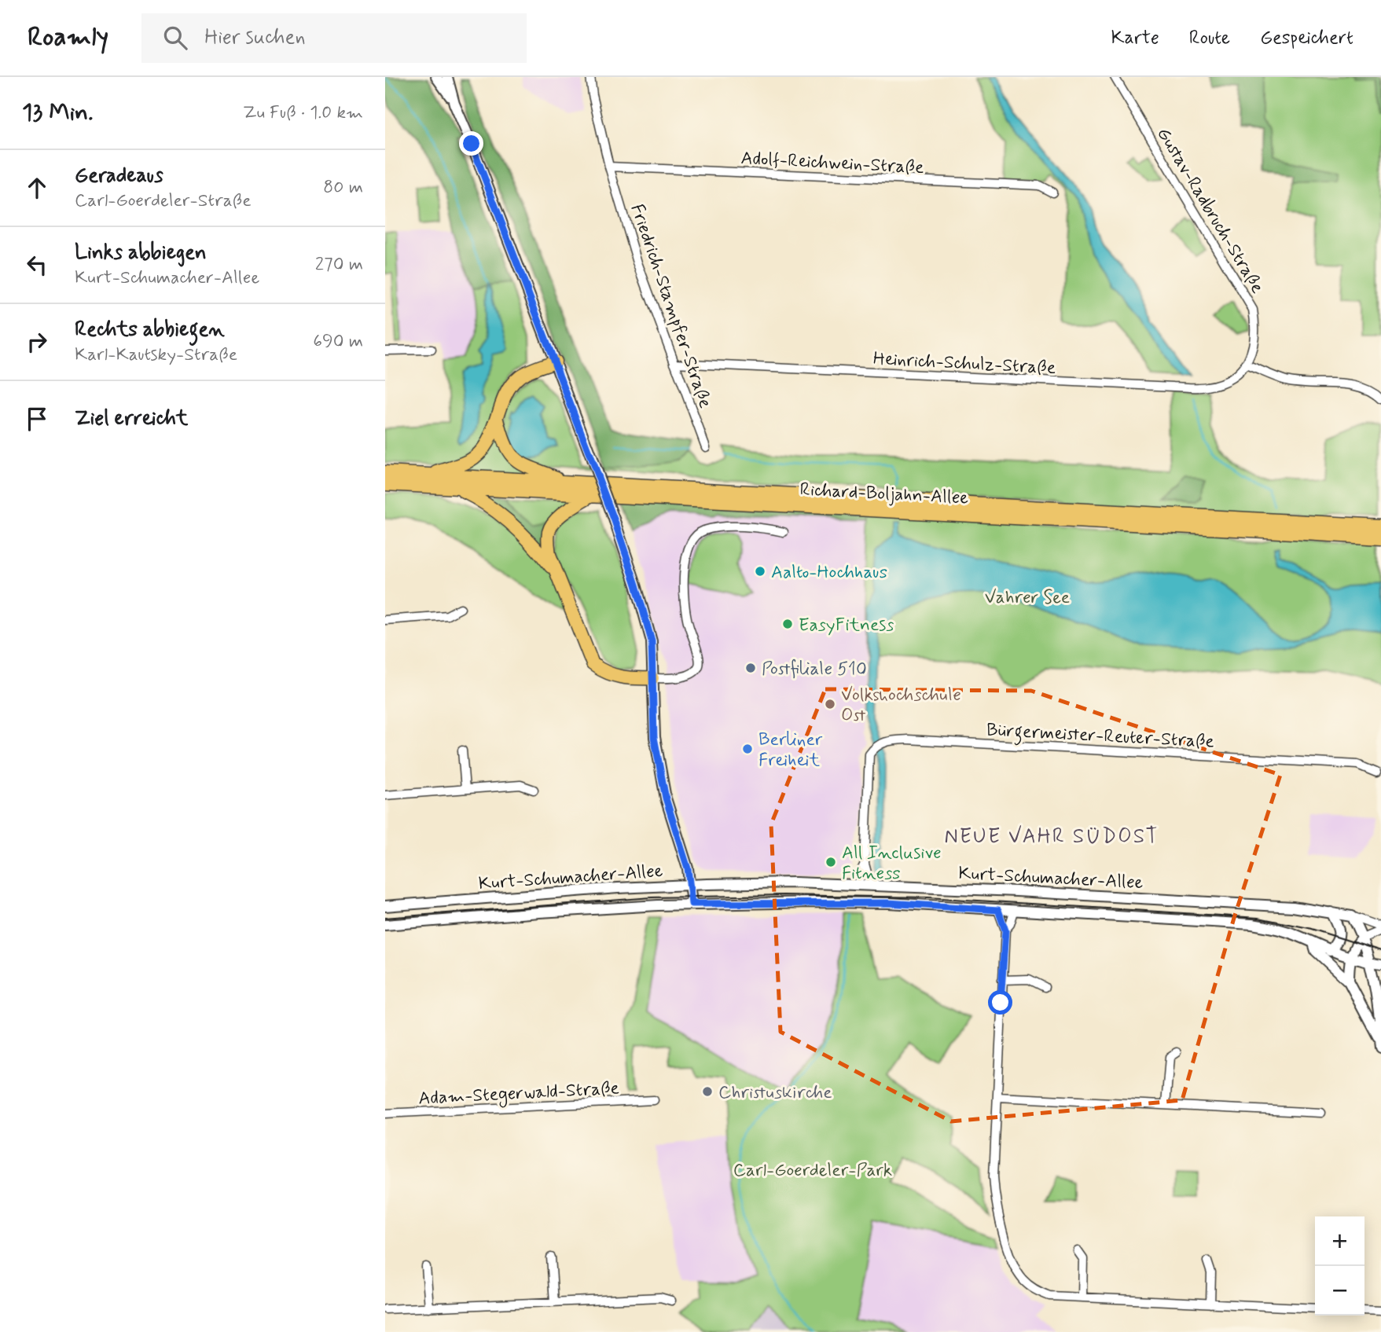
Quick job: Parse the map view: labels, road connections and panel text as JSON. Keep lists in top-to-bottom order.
{
  "streets": {
    "main road": ["Richard-Boljahn-Allee"],
    "street": [
      "Adolf-Reichwein-Straße",
      "Gustav-Radbruch-Straße",
      "Friedrich-Stampfer-Straße",
      "Heinrich-Schulz-Straße",
      "Bürgermeister-Reuter-Straße",
      "Kurt-Schumacher-Allee",
      "Adam-Stegerwald-Straße"
    ]
  },
  "crossings": [
    ["Adolf-Reichwein-Straße", "Friedrich-Stampfer-Straße"],
    ["Gustav-Radbruch-Straße", "Heinrich-Schulz-Straße"],
    ["Friedrich-Stampfer-Straße", "Heinrich-Schulz-Straße"],
    ["Bürgermeister-Reuter-Straße", "Kurt-Schumacher-Allee"]
  ],
  "districts": ["NEUE VAHR SÜDOST"],
  "parks": ["Vahrer See", "Carl-Goerdeler-Park"],
  "places": [
    "Aalto-Hochhaus",
    "EasyFitness",
    "Postfiliale 510",
    "Volkshochschule Ost",
    "Berliner Freiheit",
    "All Inclusive Fitness",
    "Christuskirche"
  ],
  "page": {
    "header": "Roamly",
    "search": "Hier suchen",
    "nav": ["Karte", "Route", "Gespeichert"],
    "heading": ["13 Min.", "Zu Fuß · 1.0 km"],
    "list": [
      ["Geradeaus", "Carl-Goerdeler-Straße", "80 m"],
      ["Links abbiegen", "Kurt-Schumacher-Allee", "270 m"],
      ["Rechts abbiegen", "Karl-Kautsky-Straße", "690 m"],
      "Ziel erreicht"
    ],
    "map_buttons": ["+", "−"]
  }
}
